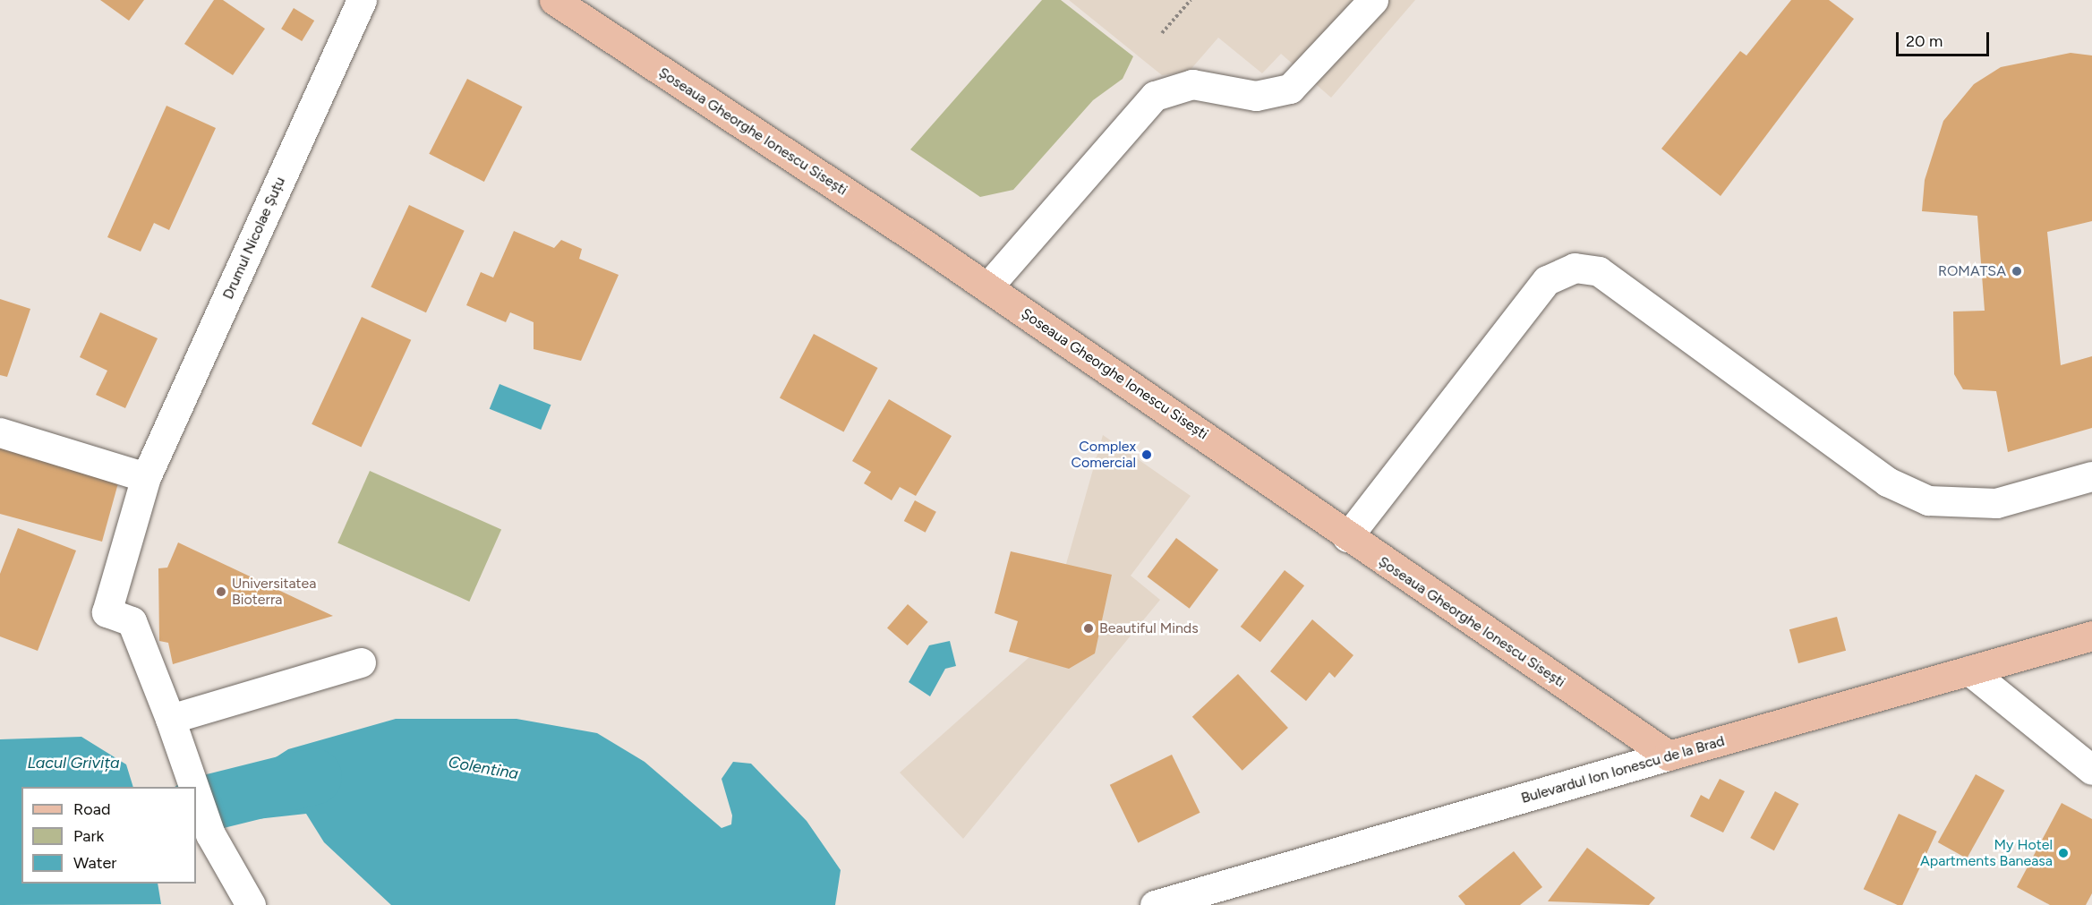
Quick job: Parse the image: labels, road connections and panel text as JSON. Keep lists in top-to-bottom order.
{
  "streets": {
    "main road": ["Șoseaua Gheorghe Ionescu Sisești", "Bulevardul Ion Ionescu de la Brad"],
    "street": ["Drumul Nicolae Șuțu"]
  },
  "crossings": [
    ["Șoseaua Gheorghe Ionescu Sisești", "Bulevardul Ion Ionescu de la Brad"]
  ],
  "water": ["Lacul Grivița", "Colentina"],
  "places": [
    "ROMATSA",
    "Complex Comercial",
    "Universitatea Bioterra",
    "Beautiful Minds",
    "My Hotel Apartments Baneasa"
  ],
  "legend": ["Road", "Park", "Water"],
  "scale_bar": "20 m"
}
